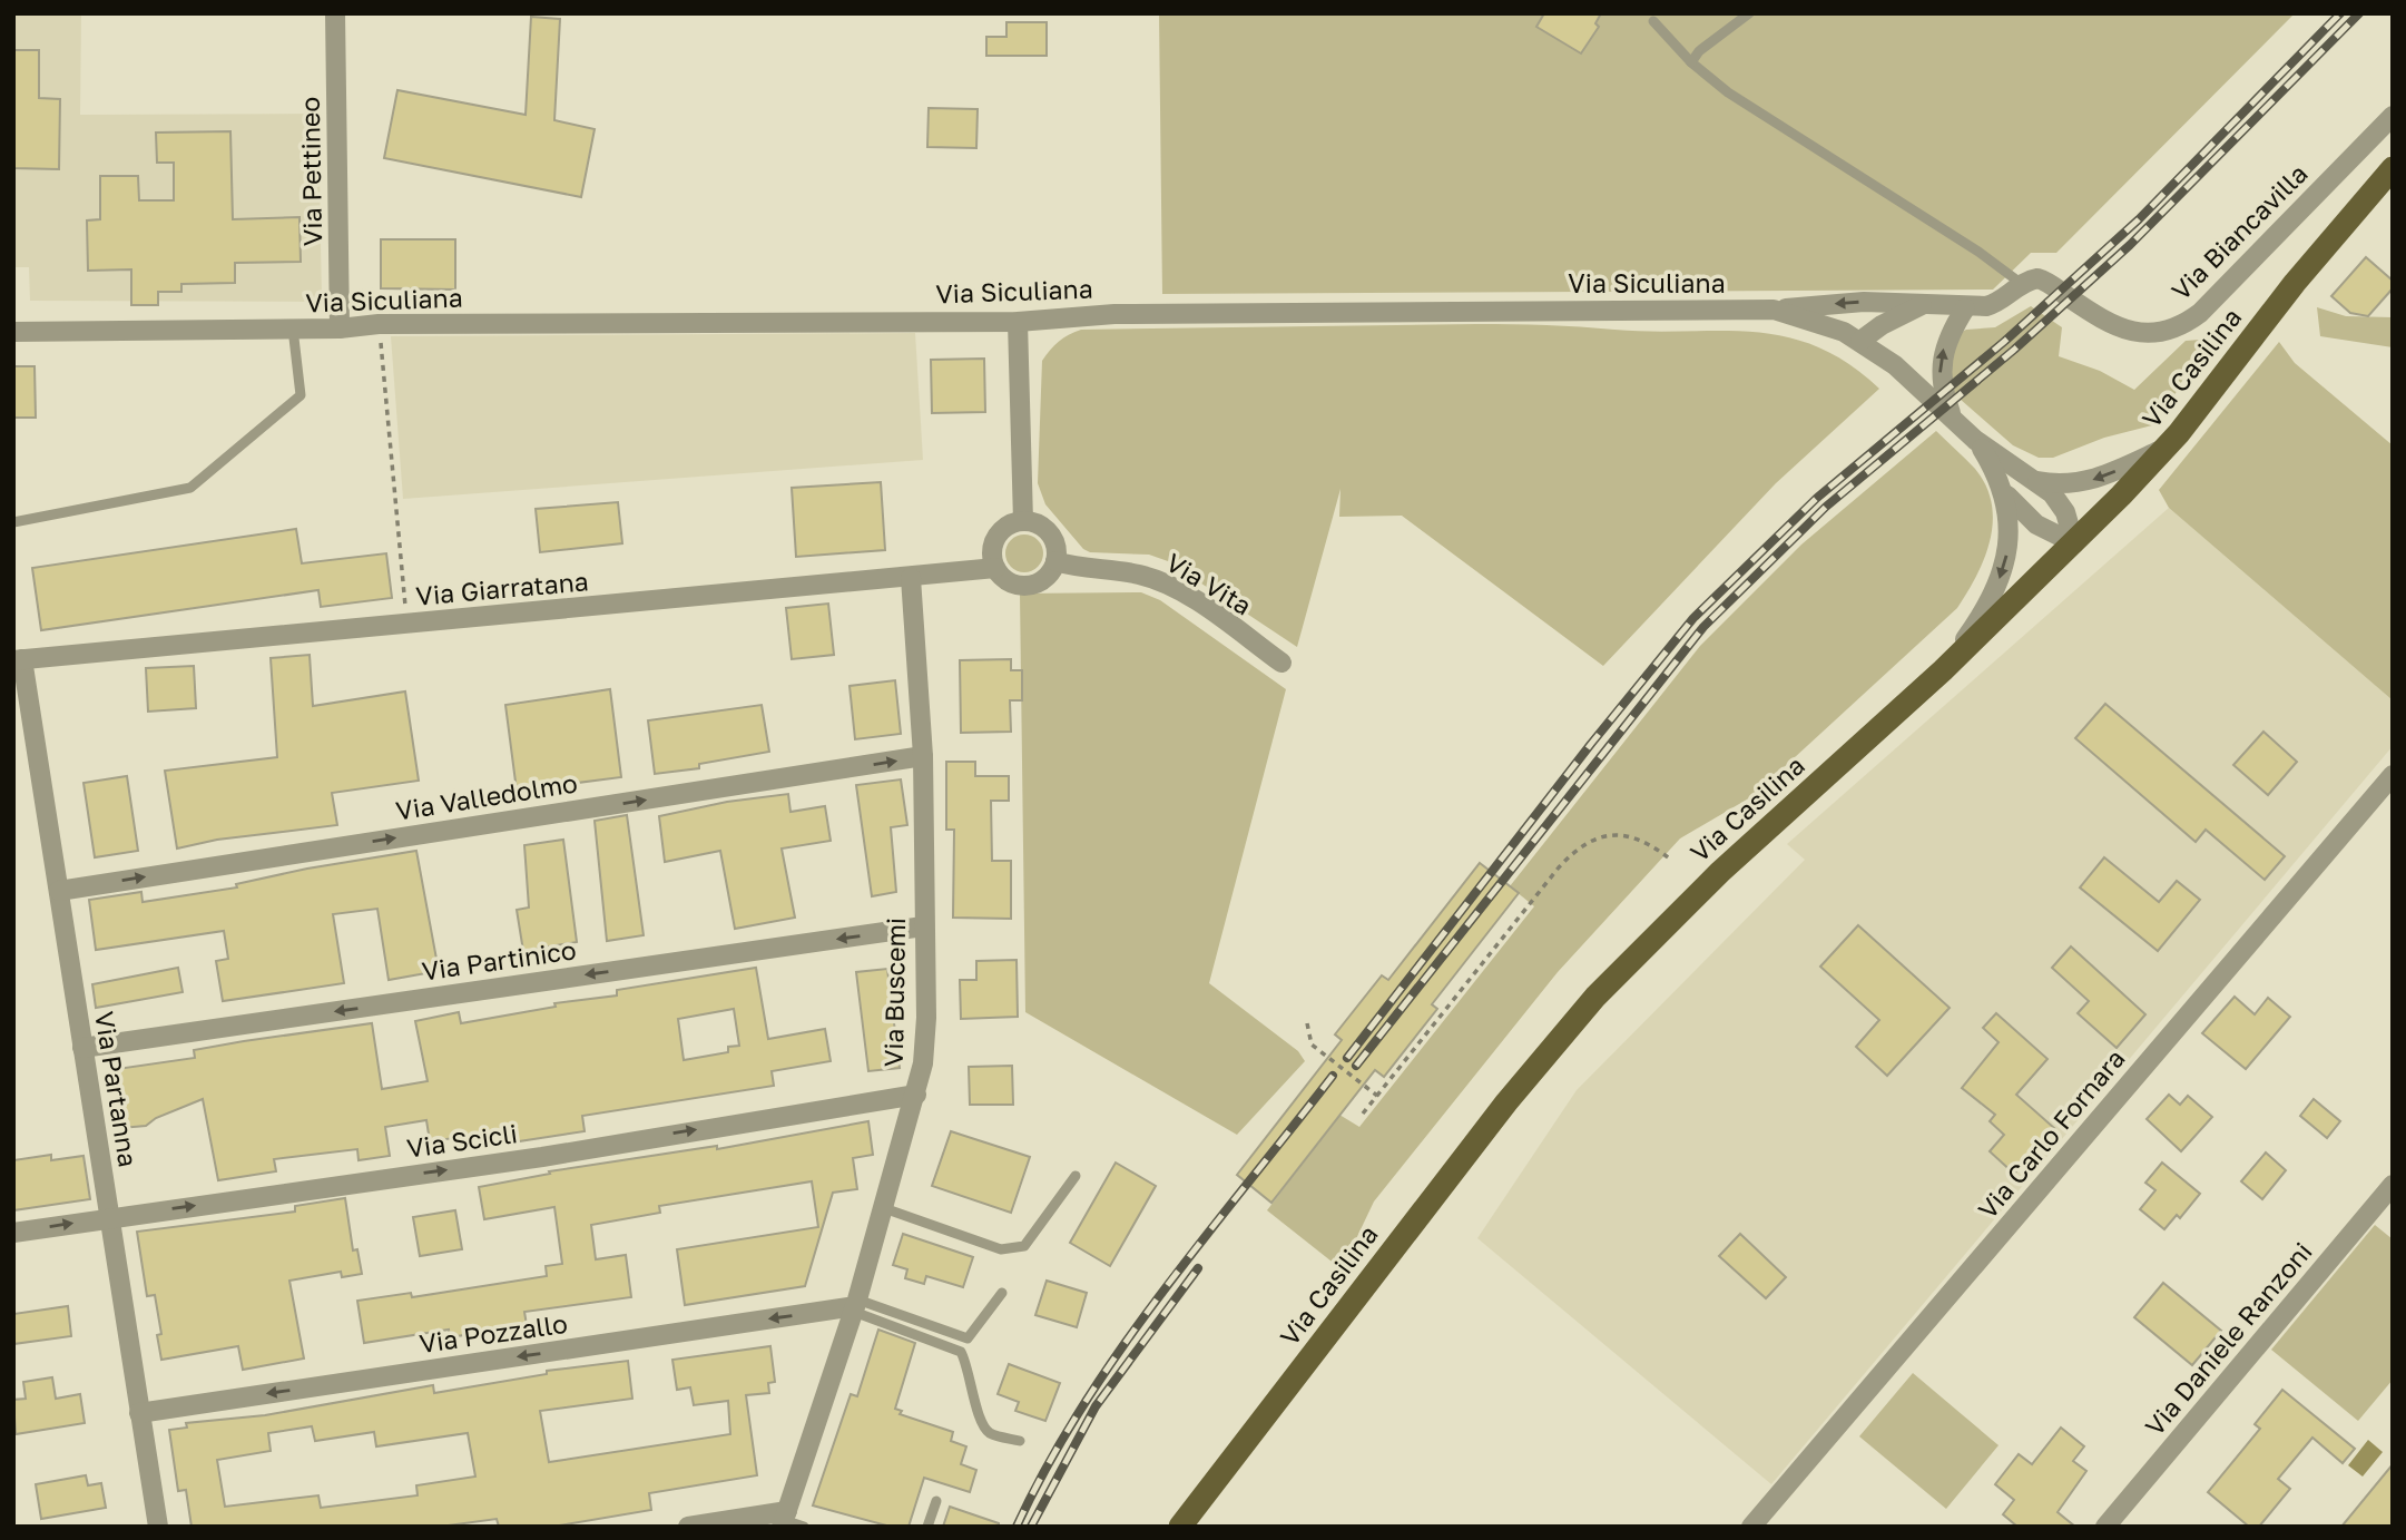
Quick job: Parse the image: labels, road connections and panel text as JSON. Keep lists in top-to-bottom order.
{
  "streets": {
    "main road": ["Via Casilina"],
    "street": [
      "Via Pettineo",
      "Via Biancavilla",
      "Via Siculiana",
      "Via Vita",
      "Via Giarratana",
      "Via Valledolmo",
      "Via Partinico",
      "Via Buscemi",
      "Via Partanna",
      "Via Carlo Fornara",
      "Via Scicli",
      "Via Pozzallo",
      "Via Daniele Ranzoni"
    ]
  },
  "crossings": [
    ["Via Pettineo", "Via Siculiana"],
    ["Via Vita", "Via Giarratana"],
    ["Via Giarratana", "Via Buscemi"],
    ["Via Giarratana", "Via Partanna"],
    ["Via Valledolmo", "Via Buscemi"],
    ["Via Valledolmo", "Via Partanna"],
    ["Via Partinico", "Via Buscemi"],
    ["Via Partinico", "Via Partanna"],
    ["Via Buscemi", "Via Scicli"],
    ["Via Buscemi", "Via Pozzallo"],
    ["Via Partanna", "Via Scicli"],
    ["Via Partanna", "Via Pozzallo"]
  ],
  "one_way": [
    "Via Valledolmo",
    "Via Partinico",
    "Via Scicli",
    "Via Pozzallo"
  ]
}
